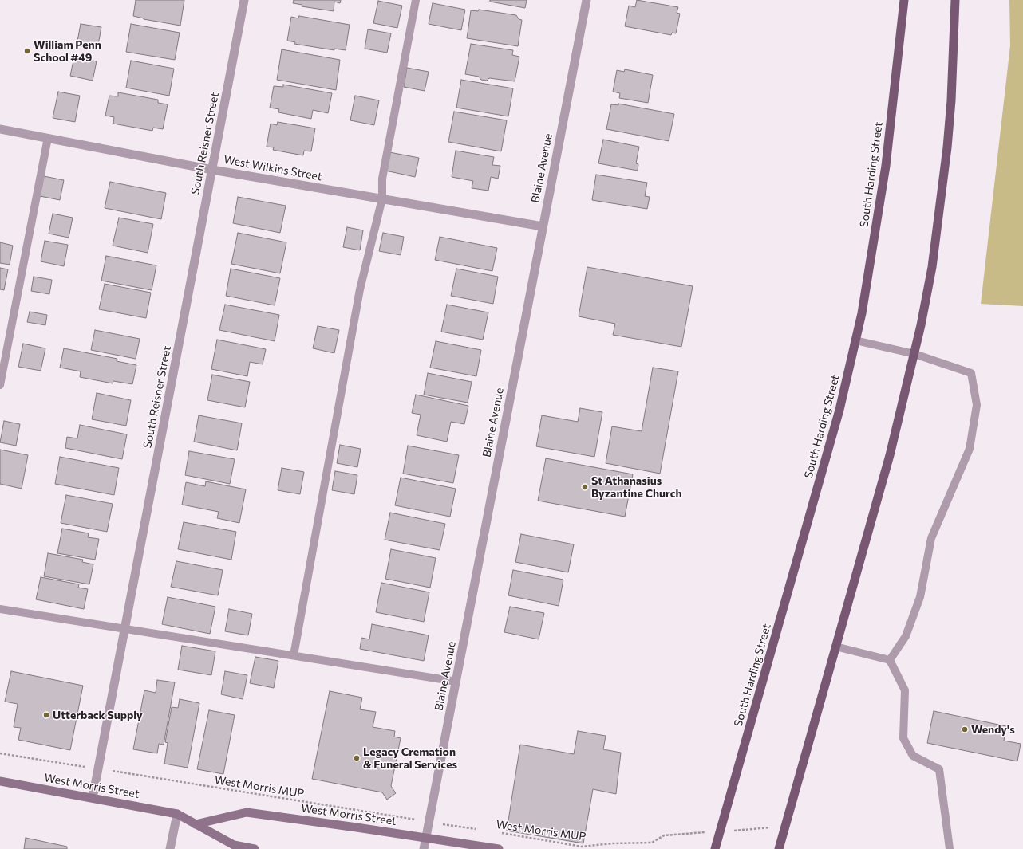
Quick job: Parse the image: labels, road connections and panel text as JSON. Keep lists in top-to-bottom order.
{
  "streets": {
    "main road": ["South Harding Street", "West Morris Street"],
    "street": ["South Reisner Street", "West Wilkins Street", "Blaine Avenue"],
    "path": ["West Morris MUP"]
  },
  "crossings": [
    ["South Reisner Street", "West Wilkins Street"],
    ["South Reisner Street", "West Morris Street"],
    ["West Wilkins Street", "Blaine Avenue"],
    ["Blaine Avenue", "West Morris Street"]
  ],
  "places": [
    "William Penn School #49",
    "St Athanasius Byzantine Church",
    "Utterback Supply",
    "Wendy's",
    "Legacy Cremation & Funeral Services"
  ]
}
